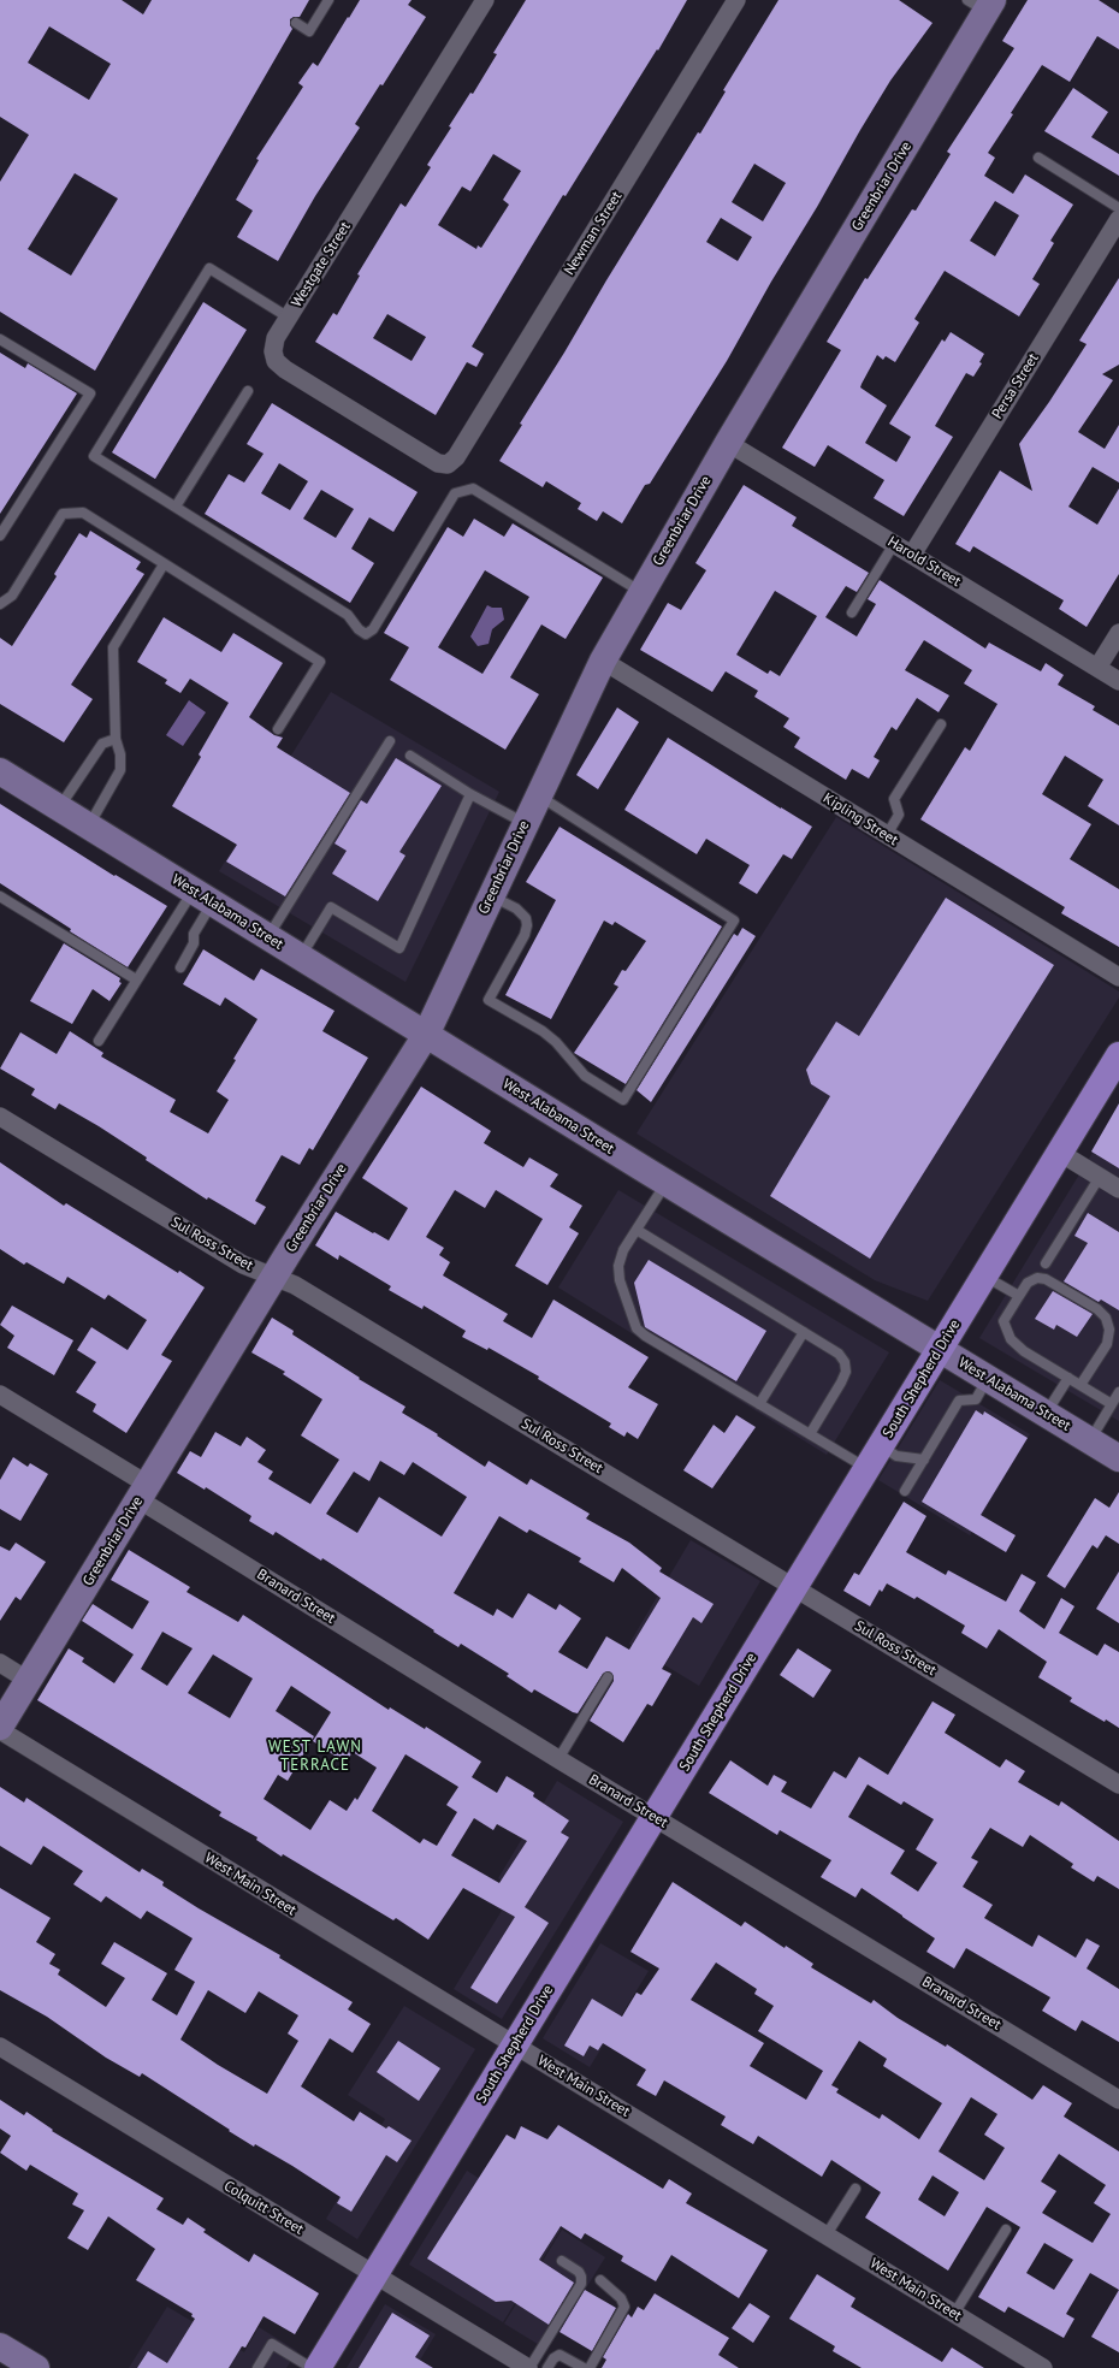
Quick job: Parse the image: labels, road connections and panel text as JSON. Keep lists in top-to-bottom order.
{
  "streets": {
    "main road": ["South Shepherd Drive"],
    "street": [
      "Greenbriar Drive",
      "Newman Street",
      "Westgate Street",
      "Persa Street",
      "Harold Street",
      "Kipling Street",
      "West Alabama Street",
      "Sul Ross Street",
      "Branard Street",
      "West Main Street",
      "Colquitt Street"
    ]
  },
  "crossings": [
    ["Greenbriar Drive", "Harold Street"],
    ["Greenbriar Drive", "Kipling Street"],
    ["Greenbriar Drive", "West Alabama Street"],
    ["Greenbriar Drive", "Sul Ross Street"],
    ["Greenbriar Drive", "Branard Street"],
    ["Newman Street", "Westgate Street"],
    ["Persa Street", "Harold Street"],
    ["West Alabama Street", "South Shepherd Drive"],
    ["Sul Ross Street", "South Shepherd Drive"],
    ["South Shepherd Drive", "Branard Street"],
    ["South Shepherd Drive", "West Main Street"],
    ["South Shepherd Drive", "Colquitt Street"]
  ],
  "districts": ["WEST LAWN TERRACE"]
}
